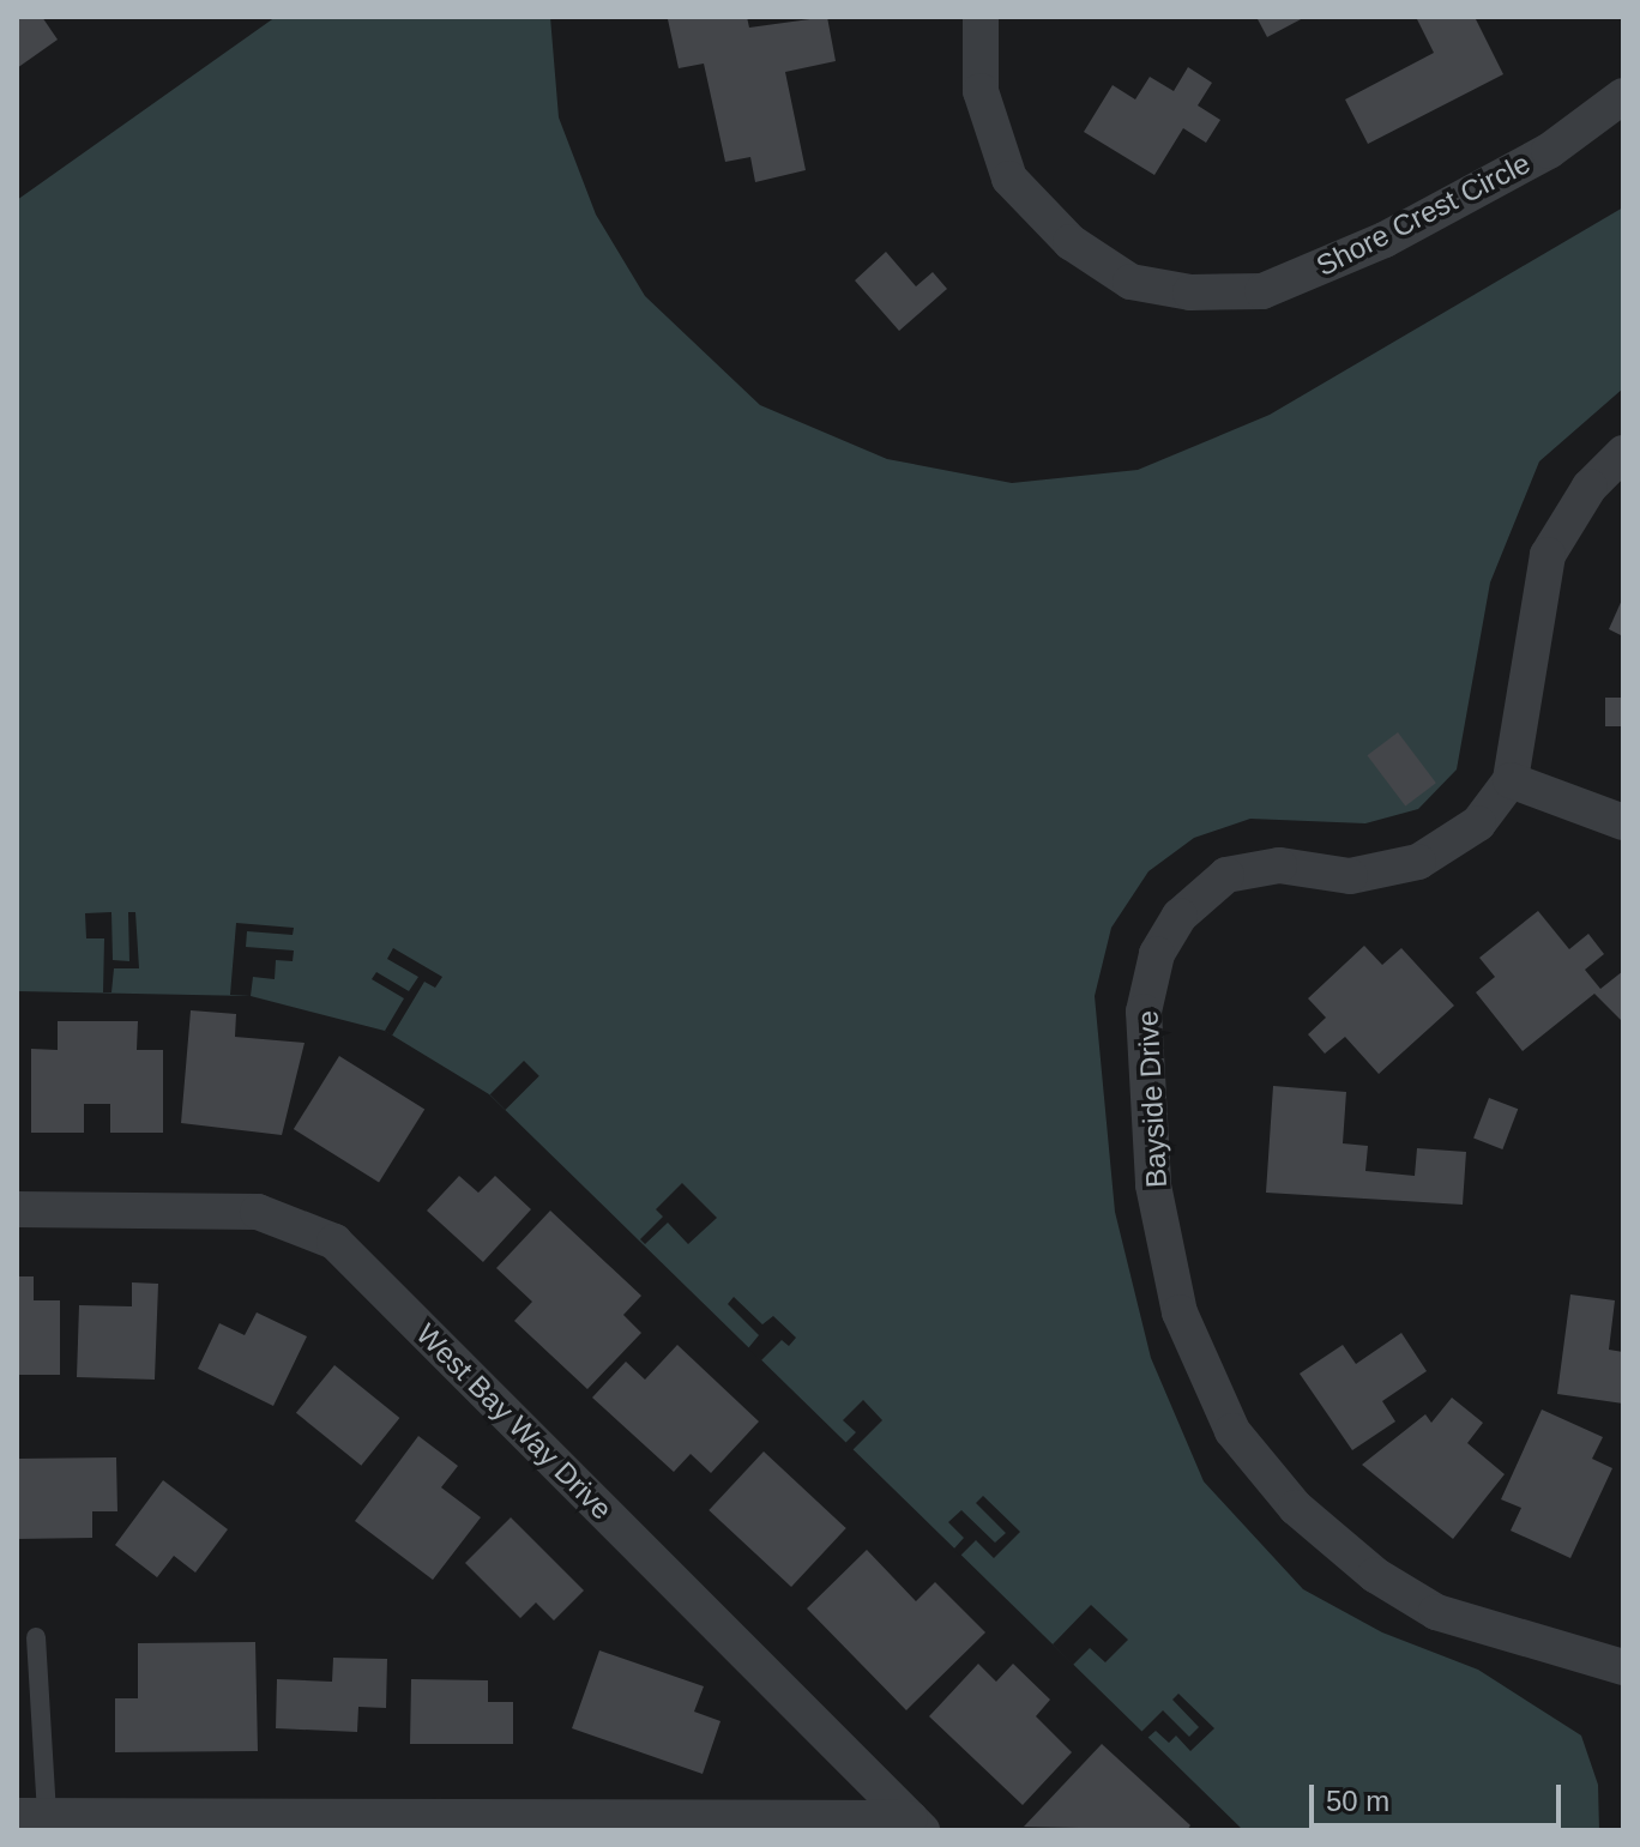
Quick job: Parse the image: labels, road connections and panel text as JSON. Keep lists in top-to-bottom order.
{
  "streets": {
    "street": ["Shore Crest Circle", "Bayside Drive", "West Bay Way Drive"]
  },
  "scale_bar": "50 m"
}
